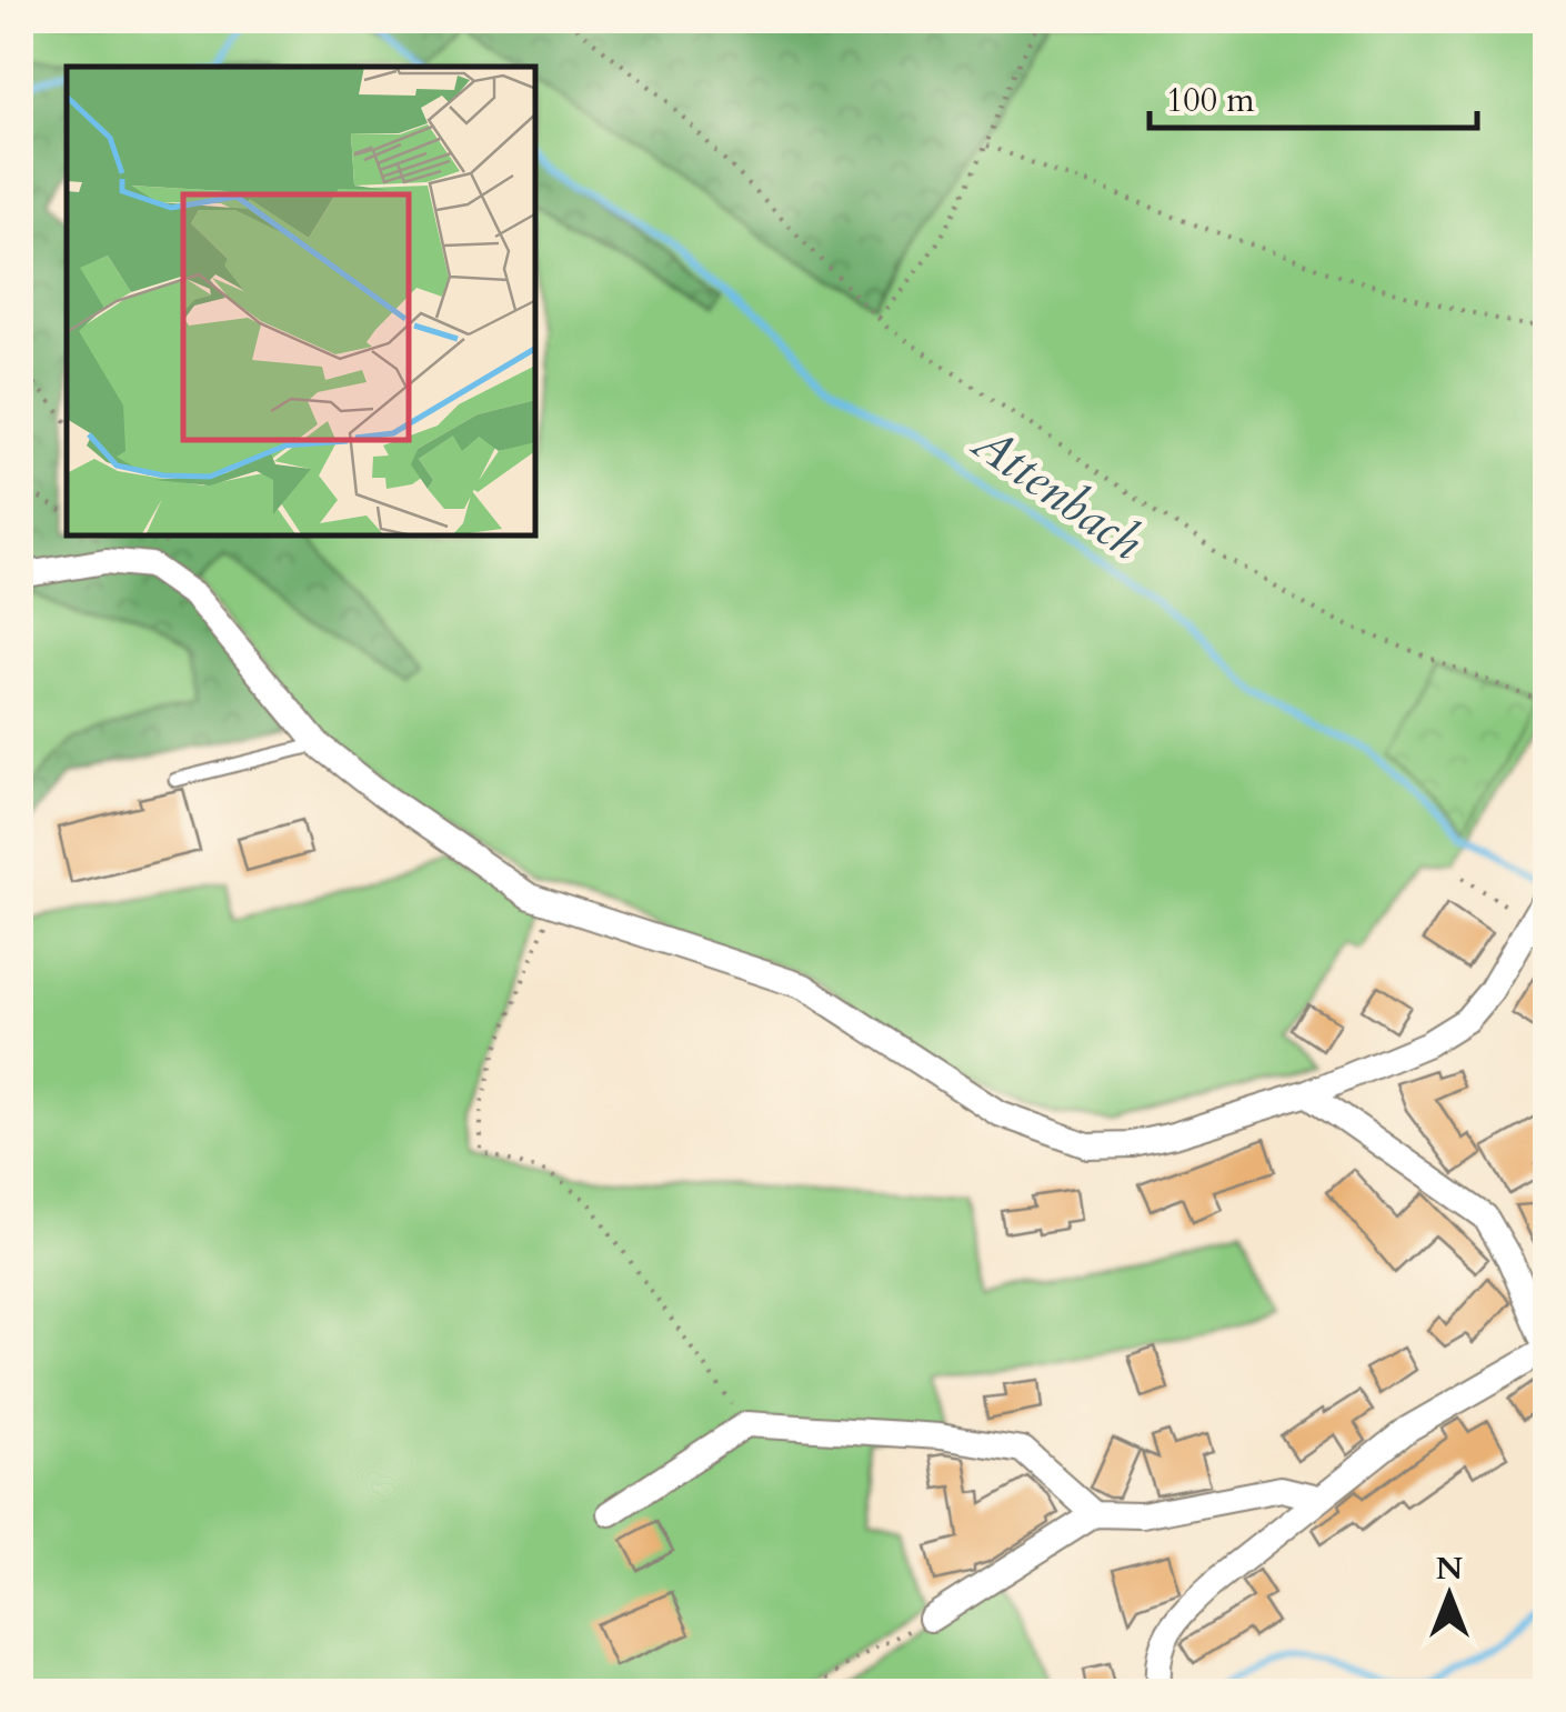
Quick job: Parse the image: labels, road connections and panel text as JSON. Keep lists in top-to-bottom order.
{
  "water": ["Attenbach"],
  "scale_bar": "100 m",
  "north": "top"
}
